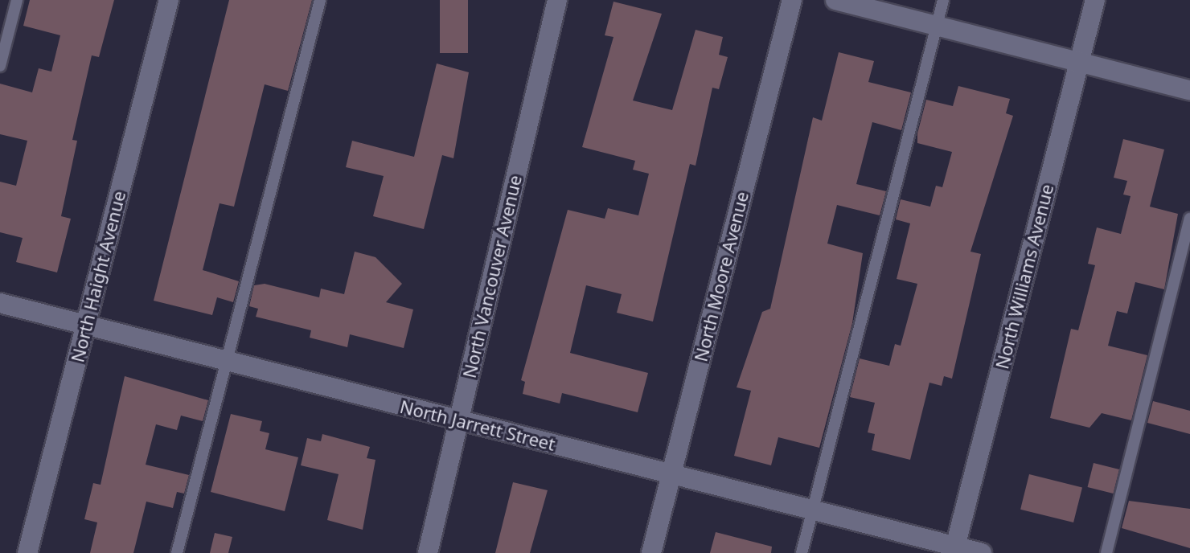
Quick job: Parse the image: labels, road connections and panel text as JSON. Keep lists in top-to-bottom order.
{
  "streets": {
    "street": [
      "North Haight Avenue",
      "North Vancouver Avenue",
      "North Moore Avenue",
      "North Williams Avenue",
      "North Jarrett Street"
    ]
  },
  "crossings": [
    ["North Haight Avenue", "North Jarrett Street"],
    ["North Vancouver Avenue", "North Jarrett Street"],
    ["North Moore Avenue", "North Jarrett Street"],
    ["North Williams Avenue", "North Jarrett Street"]
  ]
}
